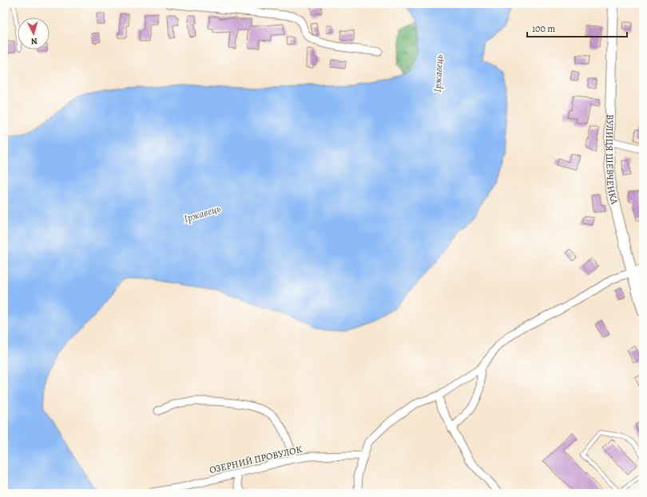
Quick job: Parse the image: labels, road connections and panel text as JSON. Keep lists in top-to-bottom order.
{
  "streets": {
    "street": ["ВУЛИЦЯ ШЕВЧЕНКА", "ОЗЕРНИЙ ПРОВУЛОК"]
  },
  "water": ["Іржавець"],
  "scale_bar": "100 m",
  "north": "bottom"
}
